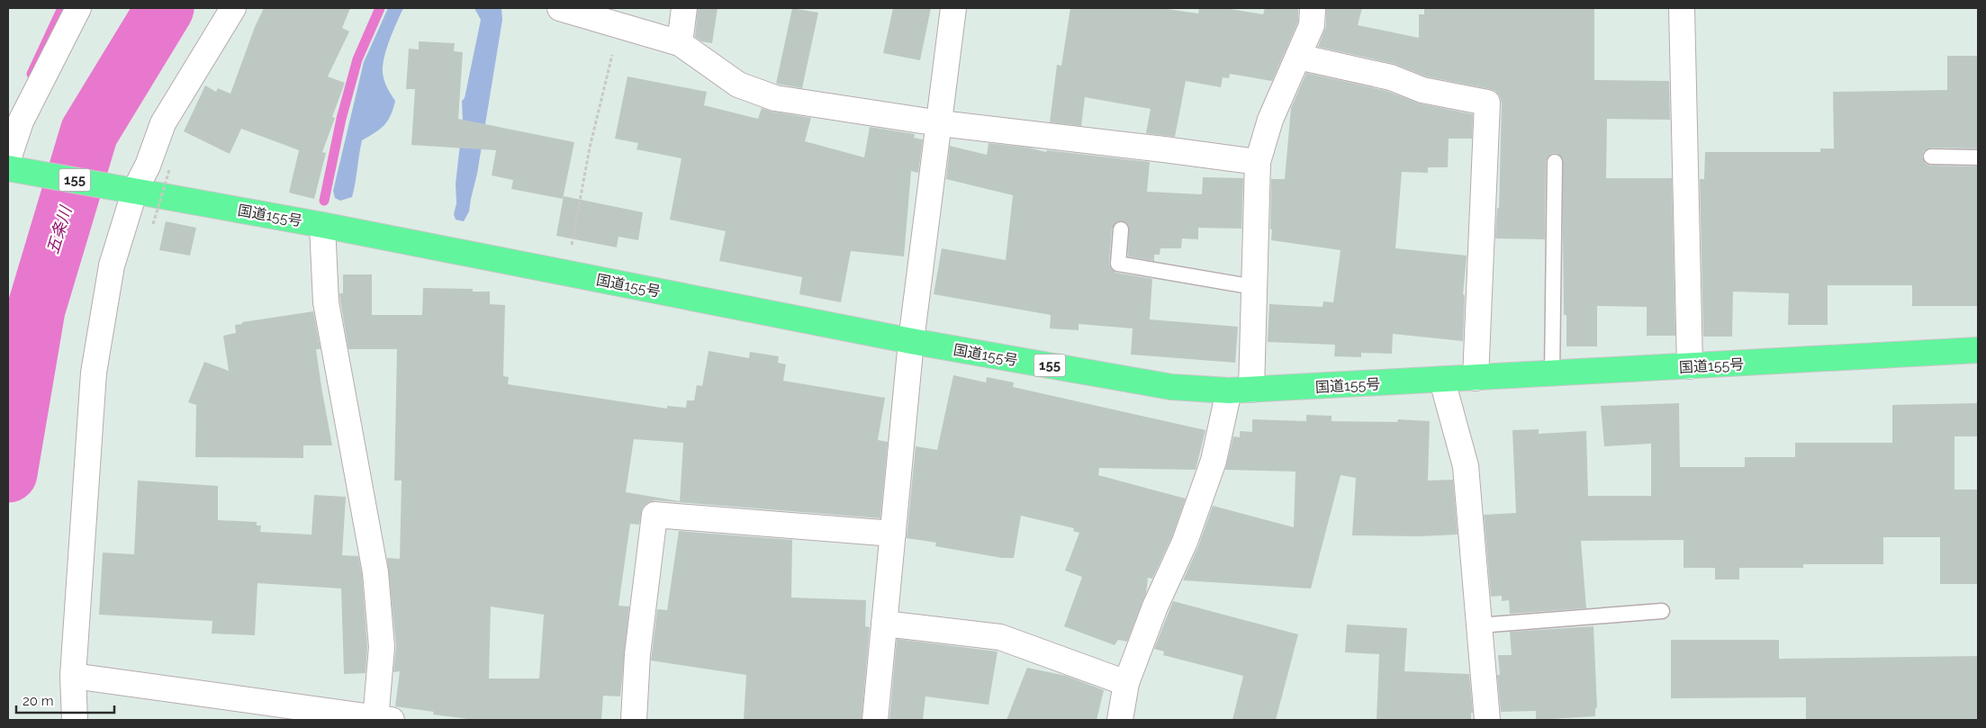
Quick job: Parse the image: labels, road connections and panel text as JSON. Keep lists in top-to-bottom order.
{
  "streets": {
    "highway": ["155", "国道155号"]
  },
  "water": ["五条川"],
  "scale_bar": "20 m"
}
